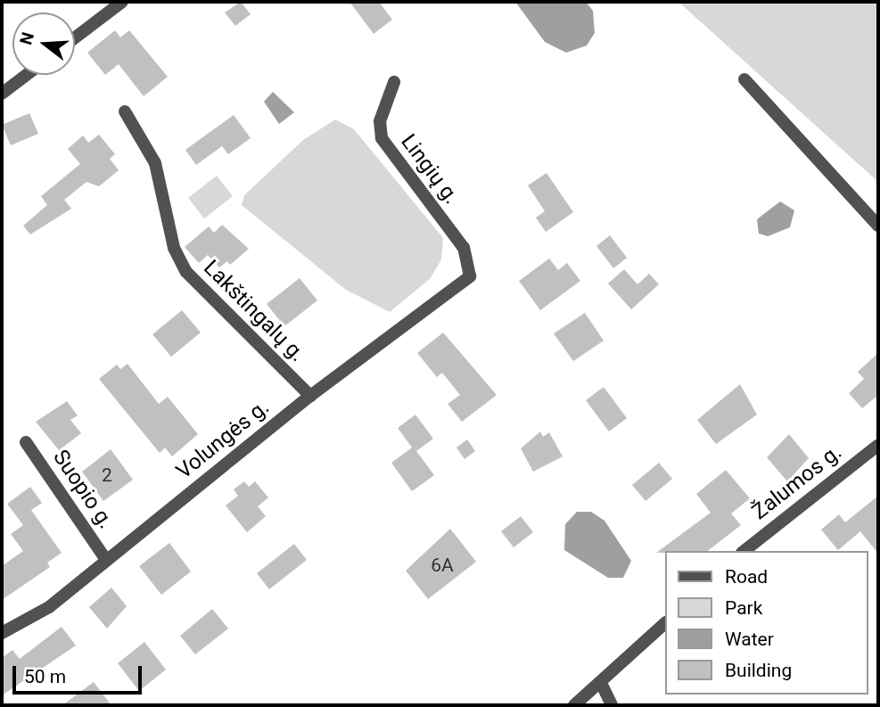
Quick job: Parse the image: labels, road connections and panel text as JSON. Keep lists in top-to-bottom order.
{
  "streets": {
    "street": [
      "Lingių g.",
      "Lakštingalų g.",
      "Volungės g.",
      "Žalumos g.",
      "Suopio g."
    ]
  },
  "crossings": [
    ["Lingių g.", "Volungės g."],
    ["Lakštingalų g.", "Volungės g."],
    ["Volungės g.", "Suopio g."]
  ],
  "house_numbers": ["2", "6A"],
  "legend": [
    "Road",
    "Park",
    "Water",
    "Building"
  ],
  "scale_bar": "50 m",
  "north": "left"
}
